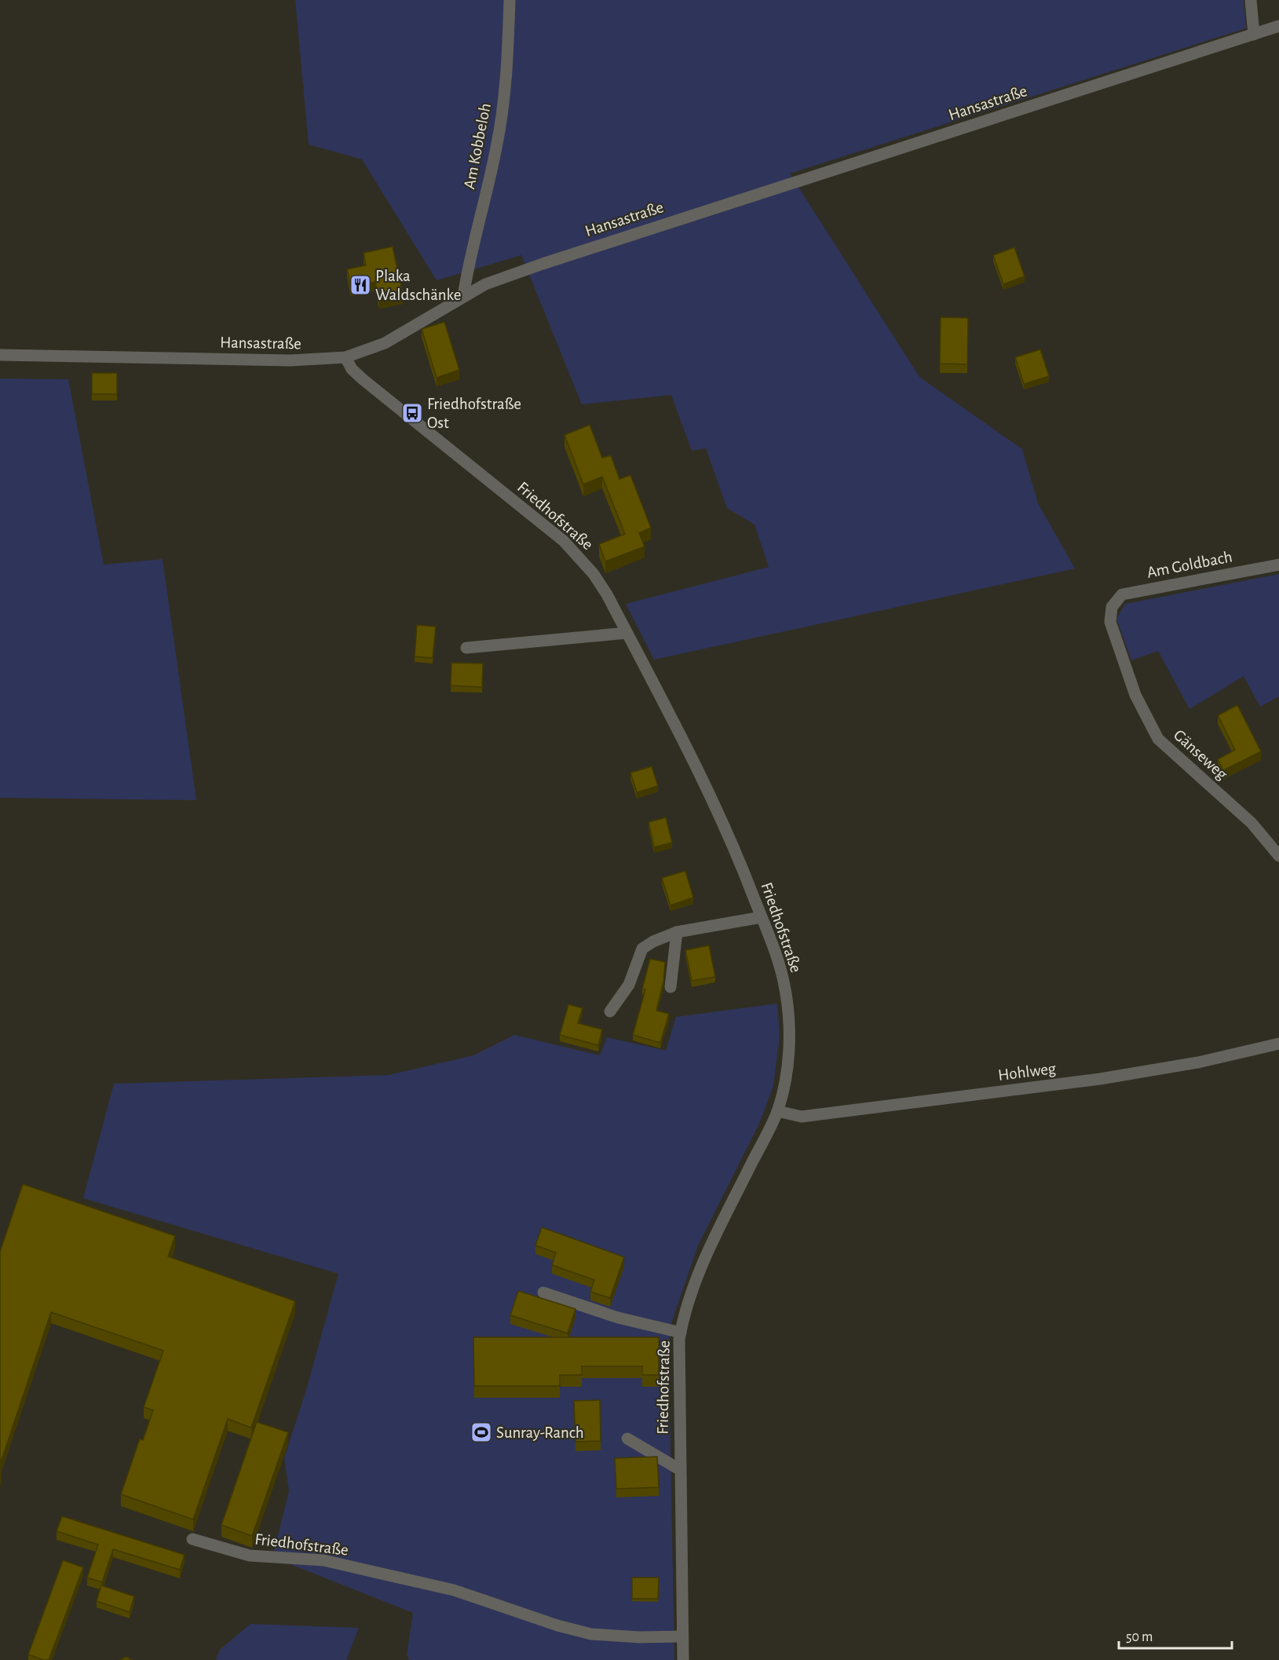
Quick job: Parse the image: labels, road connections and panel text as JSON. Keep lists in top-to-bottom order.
{
  "streets": {
    "street": [
      "Hansastraße",
      "Am Kobbeloh",
      "Friedhofstraße",
      "Am Goldbach",
      "Gänseweg",
      "Hohlweg"
    ]
  },
  "crossings": [
    ["Hansastraße", "Am Kobbeloh"],
    ["Hansastraße", "Friedhofstraße"],
    ["Friedhofstraße", "Hohlweg"],
    ["Am Goldbach", "Gänseweg"]
  ],
  "places": {
    "restaurant": ["Plaka Waldschänke"],
    "bus stop": ["Friedhofstraße Ost"],
    "sports": ["Sunray-Ranch"]
  },
  "scale_bar": "50 m"
}
